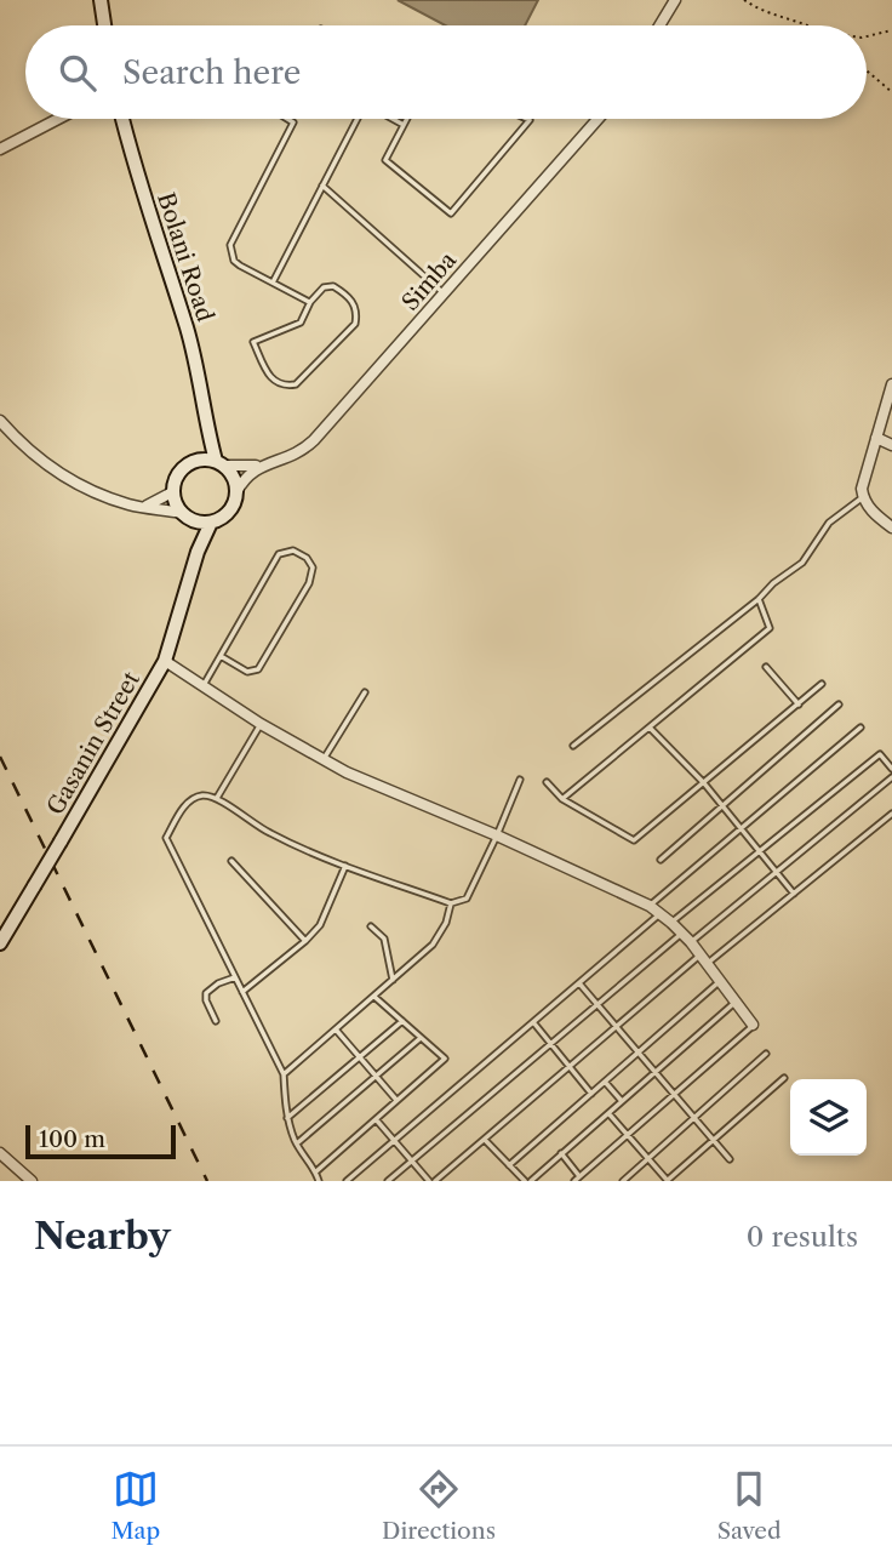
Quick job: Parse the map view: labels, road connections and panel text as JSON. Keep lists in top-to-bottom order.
{
  "streets": {
    "street": ["Bolani Road", "Simba", "Gasanin Street"]
  },
  "crossings": [
    ["Bolani Road", "Gasanin Street"]
  ],
  "scale_bar": "100 m",
  "page": {
    "search": "Search here",
    "scale": "100 m",
    "heading": ["Nearby", "0 results"],
    "nav": ["Map", "Directions", "Saved"]
  }
}
